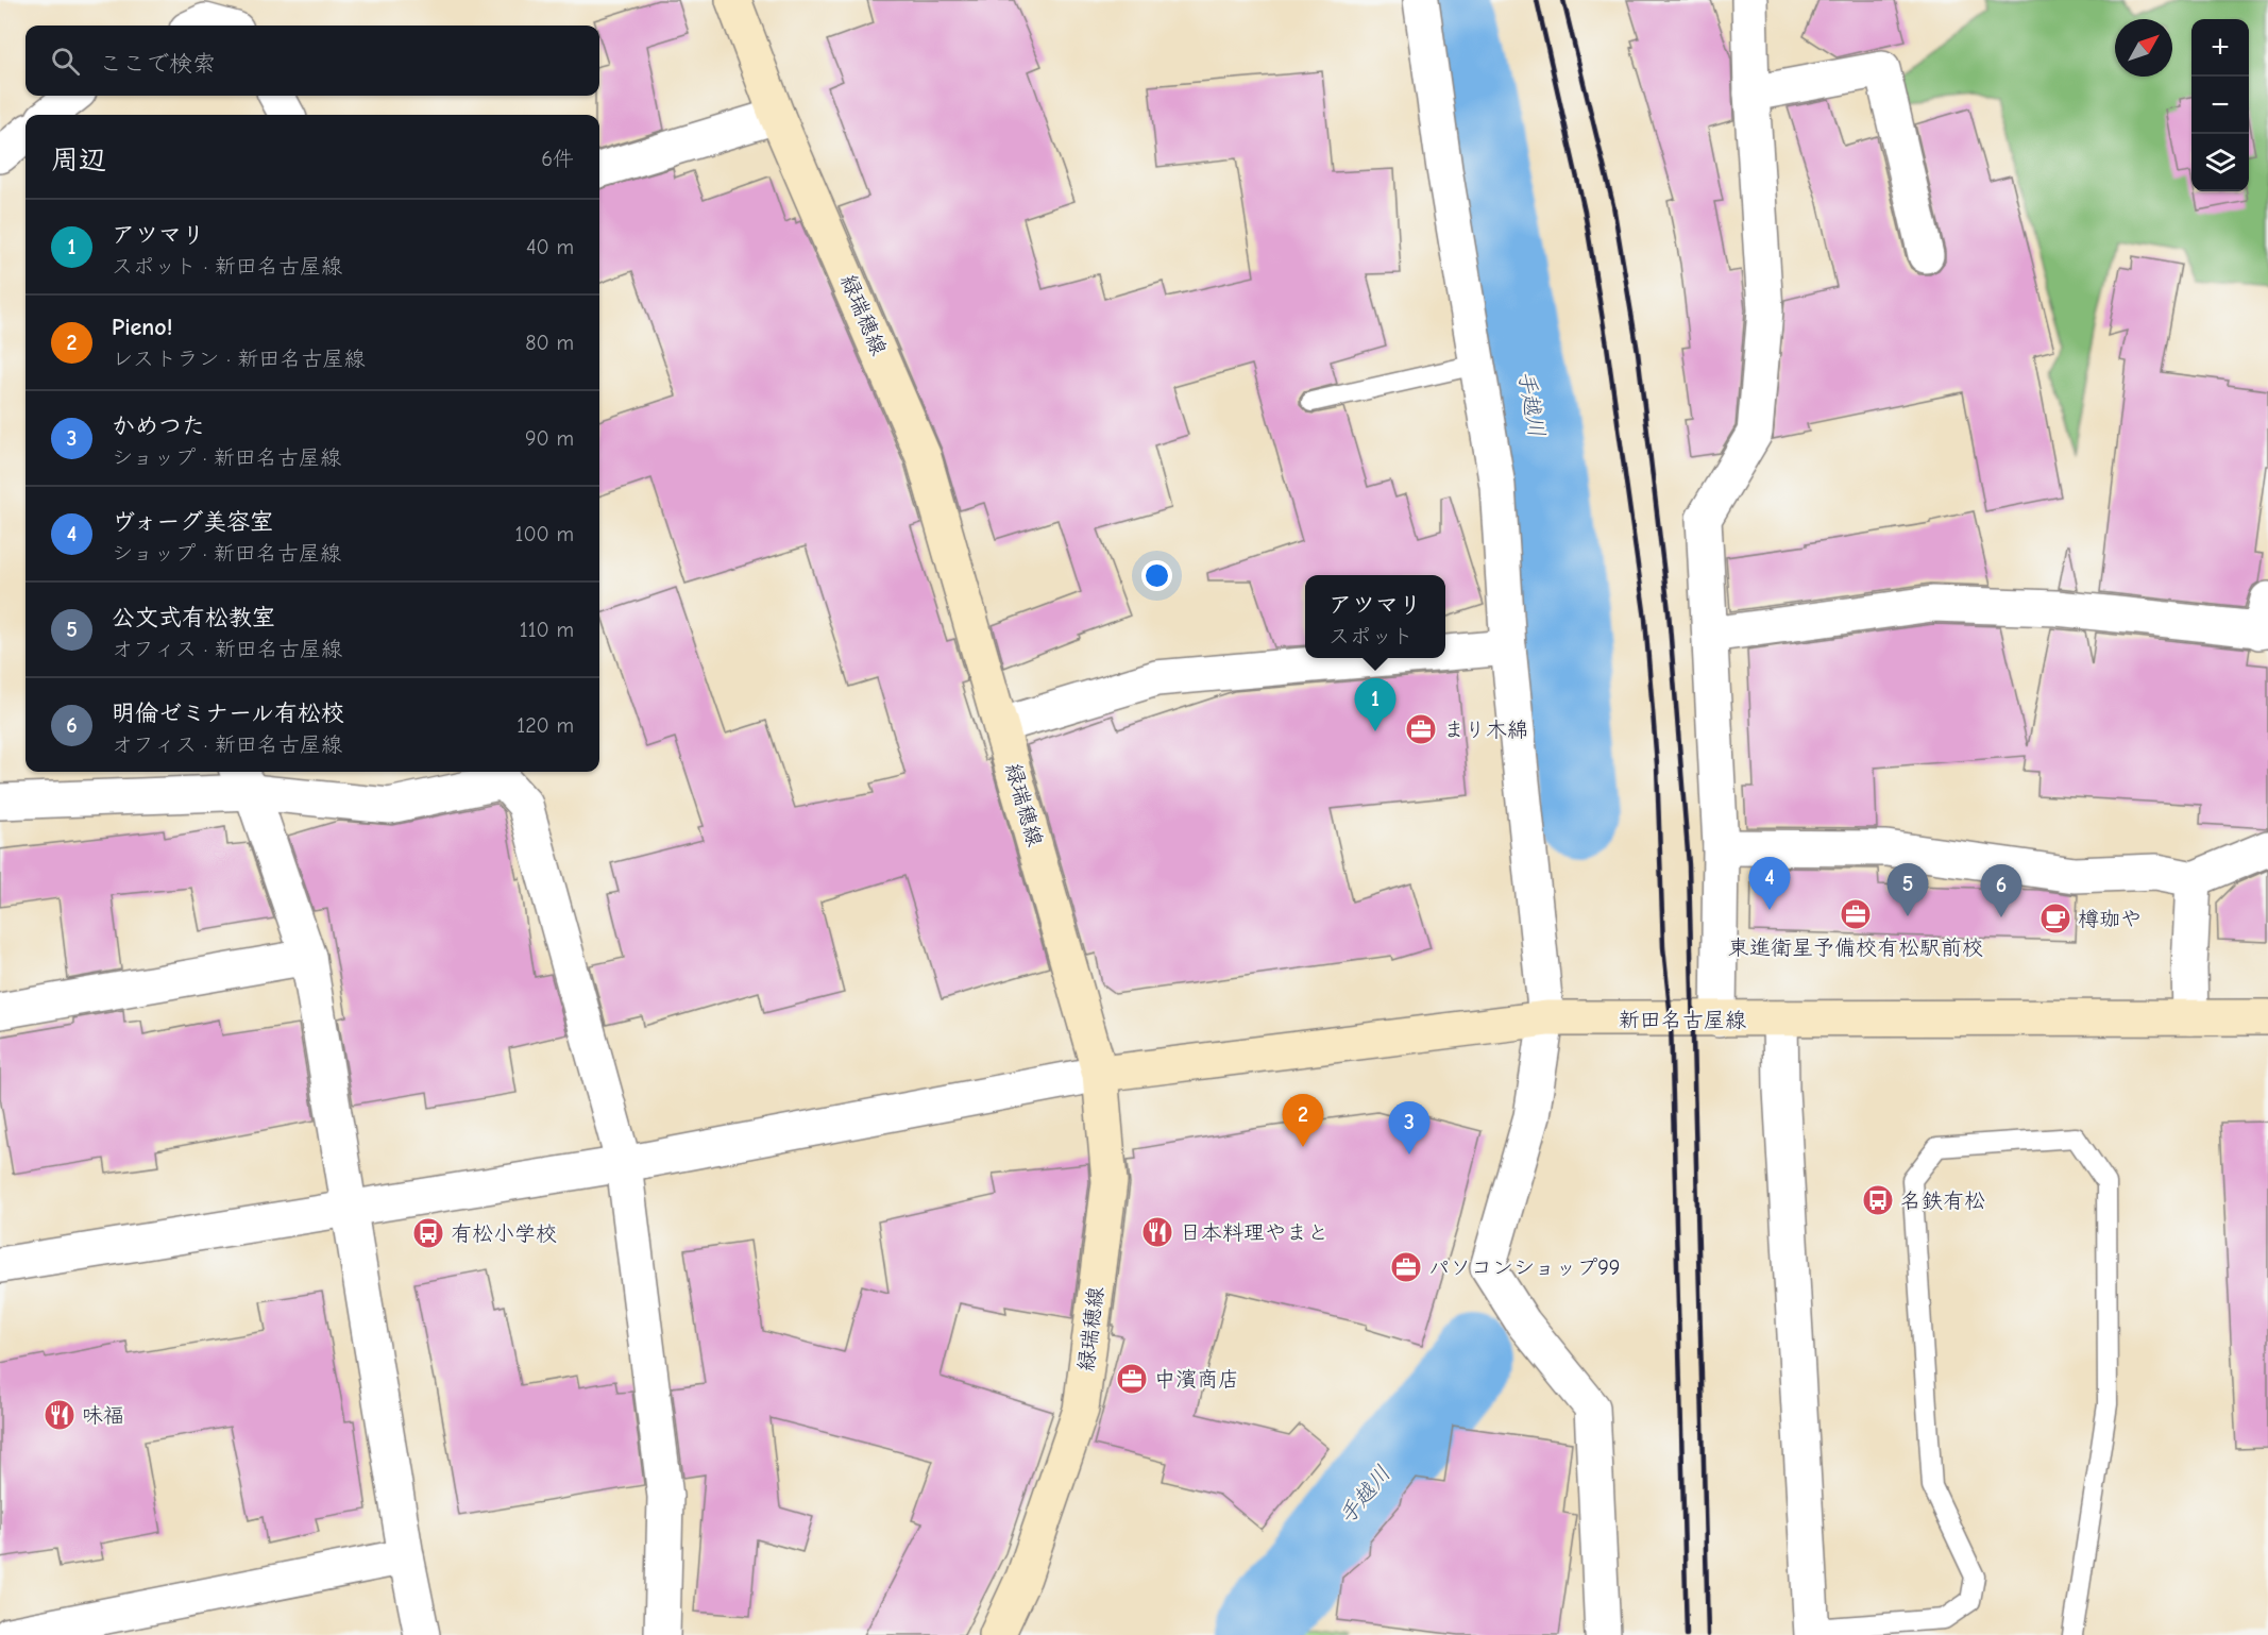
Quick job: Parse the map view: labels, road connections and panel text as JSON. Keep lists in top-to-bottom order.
{
  "streets": {
    "main road": ["緑瑞穂線", "新田名古屋線"]
  },
  "crossings": [
    ["緑瑞穂線", "新田名古屋線"]
  ],
  "water": ["手越川"],
  "places": {
    "office": [
      "まり木綿",
      "東進衛星予備校有松駅前校",
      "パソコンショップ99",
      "中濱商店"
    ],
    "cafe": ["樽珈や"],
    "bus stop": ["名鉄有松", "有松小学校"],
    "restaurant": ["日本料理やまと", "味福"]
  },
  "north": "top right",
  "page": {
    "map_buttons": ["+", "−"],
    "search": "ここで検索",
    "heading": ["周辺", "6件"],
    "list": [
      {
        "mark": "1",
        "name": "アツマリ",
        "note": "スポット · 新田名古屋線",
        "value": "40 m"
      },
      {
        "mark": "2",
        "name": "Pieno!",
        "note": "レストラン · 新田名古屋線",
        "value": "80 m"
      },
      {
        "mark": "3",
        "name": "かめつた",
        "note": "ショップ · 新田名古屋線",
        "value": "90 m"
      },
      {
        "mark": "4",
        "name": "ヴォーグ美容室",
        "note": "ショップ · 新田名古屋線",
        "value": "100 m"
      },
      {
        "mark": "5",
        "name": "公文式有松教室",
        "note": "オフィス · 新田名古屋線",
        "value": "110 m"
      },
      {
        "mark": "6",
        "name": "明倫ゼミナール有松校",
        "note": "オフィス · 新田名古屋線",
        "value": "120 m"
      }
    ],
    "popup": ["アツマリ", "スポット"],
    "pins": [
      "1",
      "4",
      "5",
      "6",
      "2",
      "3"
    ]
  }
}
